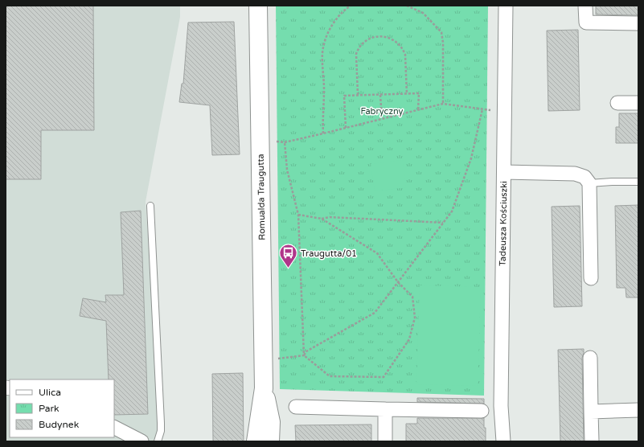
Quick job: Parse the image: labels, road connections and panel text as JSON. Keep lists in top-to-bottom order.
{
  "streets": {
    "main road": ["Romualda Traugutta"],
    "street": ["Tadeusza Kościuszki"]
  },
  "parks": ["Fabryczny"],
  "places": {
    "bus stop": ["Traugutta/01"]
  },
  "legend": ["Ulica", "Park", "Budynek"]
}
